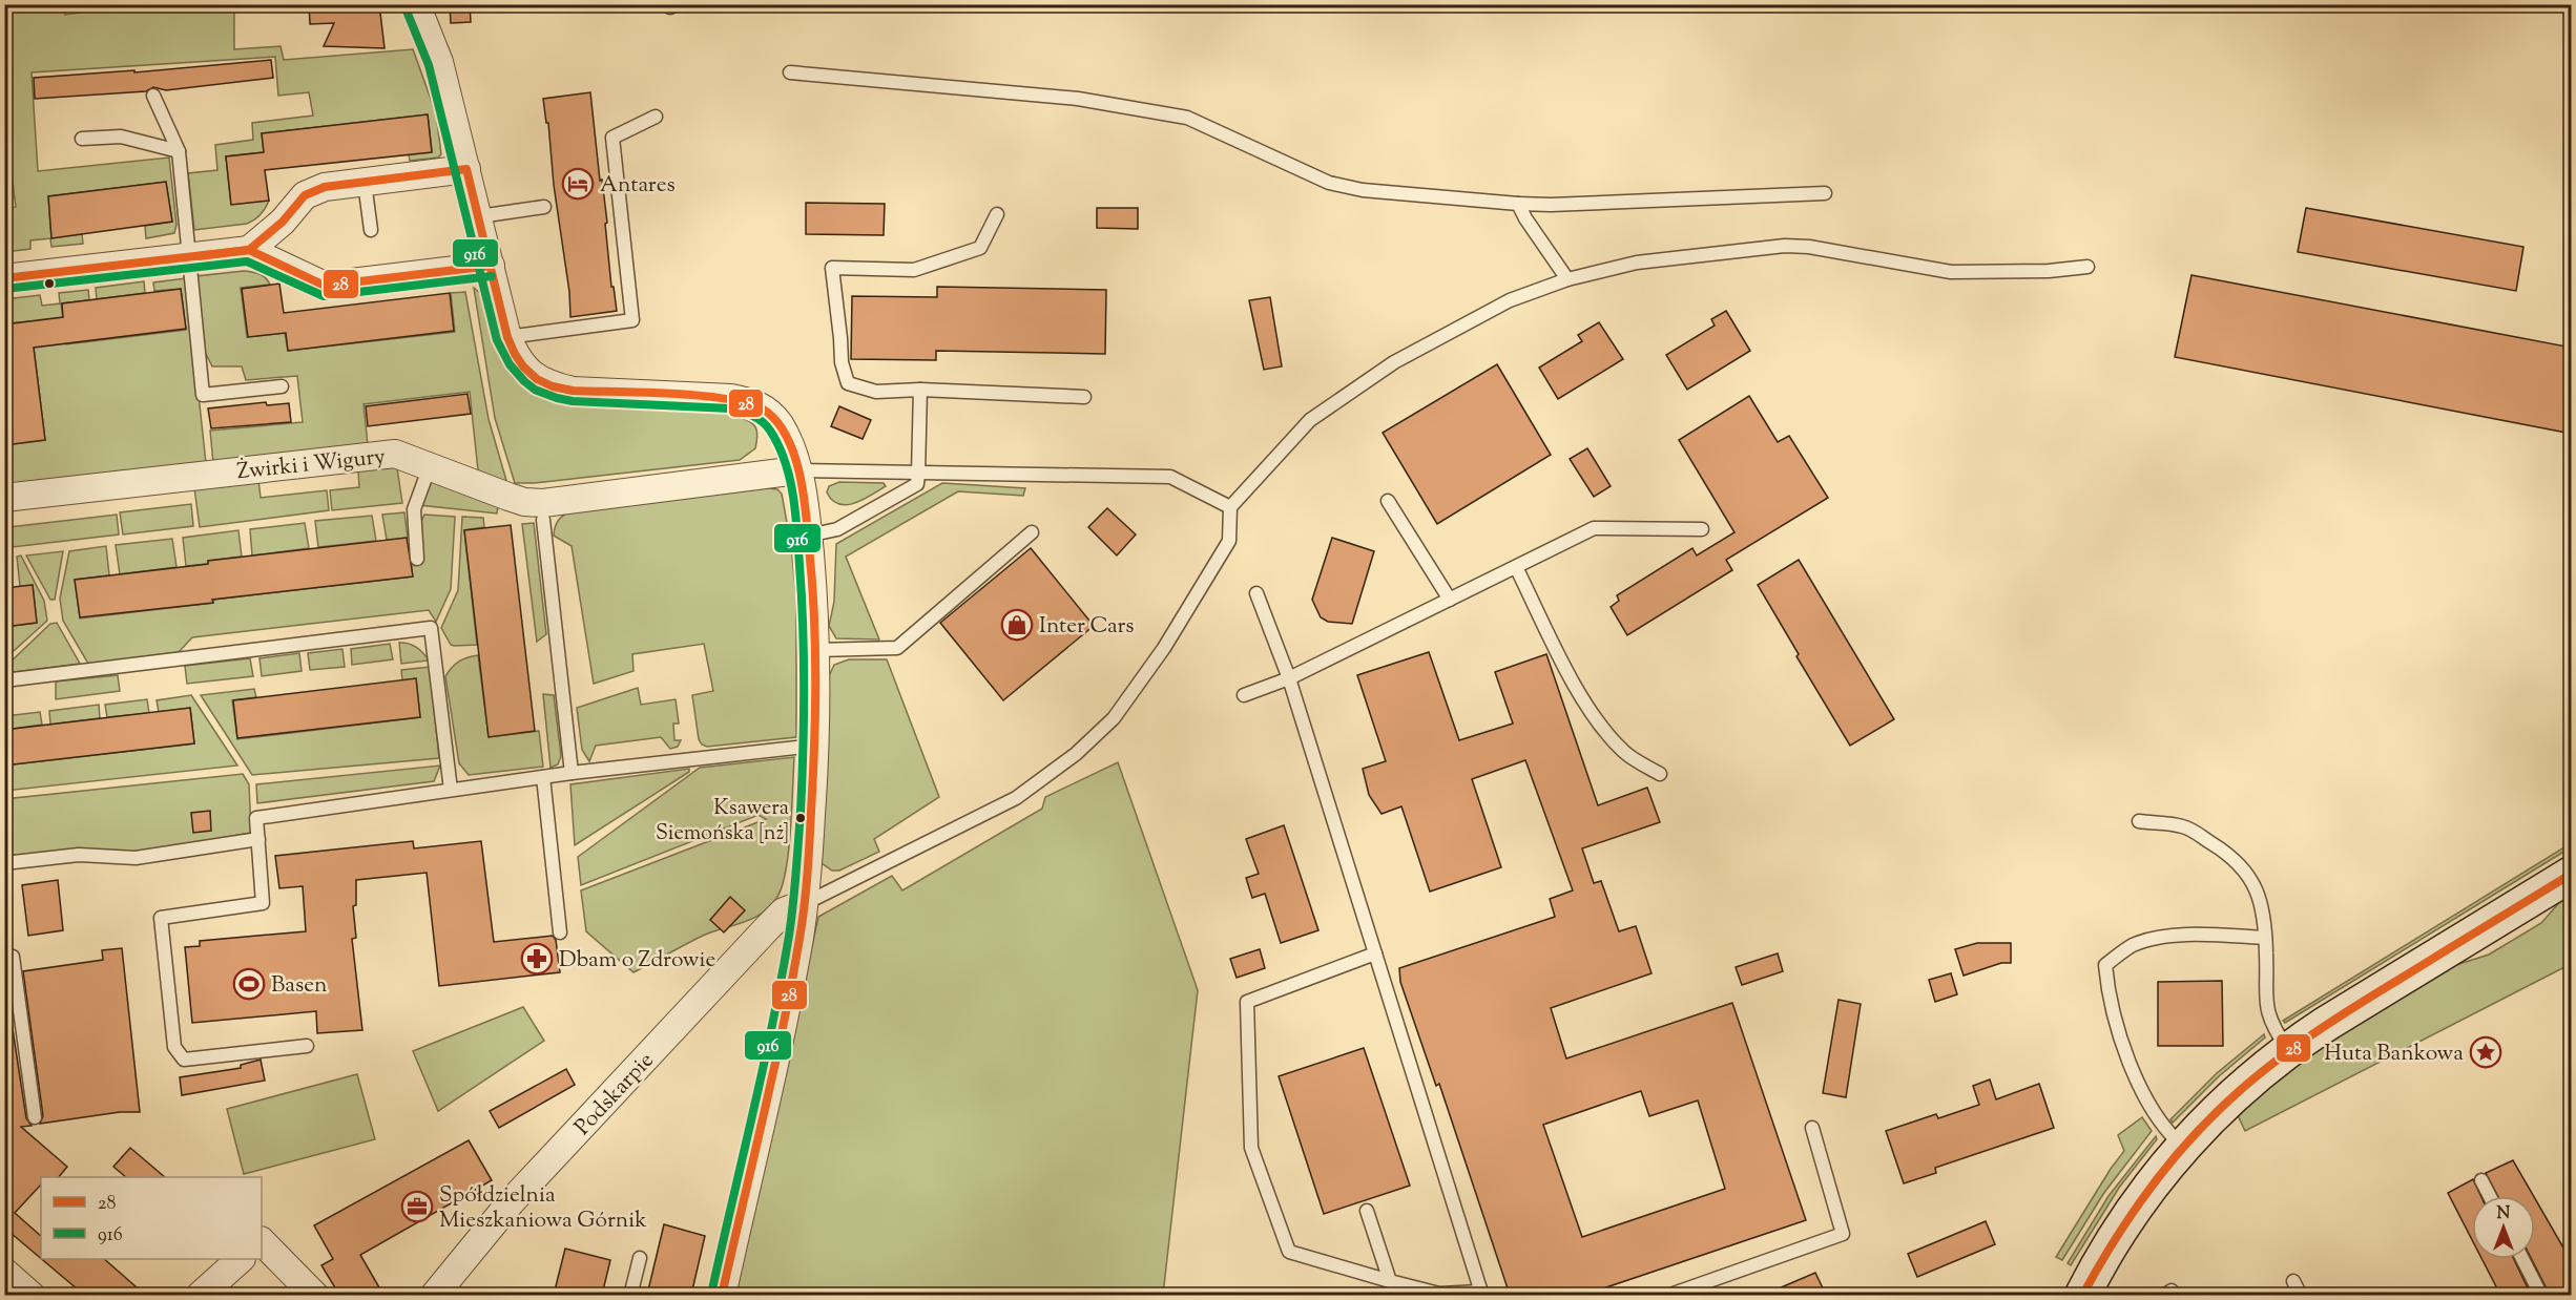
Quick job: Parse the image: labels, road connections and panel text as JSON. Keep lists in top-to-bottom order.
{
  "streets": {
    "street": ["Żwirki i Wigury", "Podskarpie"]
  },
  "places": {
    "hotel": ["Antares"],
    "shop": ["Inter Cars"],
    "other": ["Ksawera Siemońska [nż]"],
    "pharmacy": ["Dbam o Zdrowie"],
    "sports": ["Basen"],
    "place": ["Huta Bankowa"],
    "office": ["Spółdzielnia Mieszkaniowa Górnik"]
  },
  "lines": ["transit line 916", "transit line 28"],
  "legend": ["28", "916"],
  "north": "top"
}
